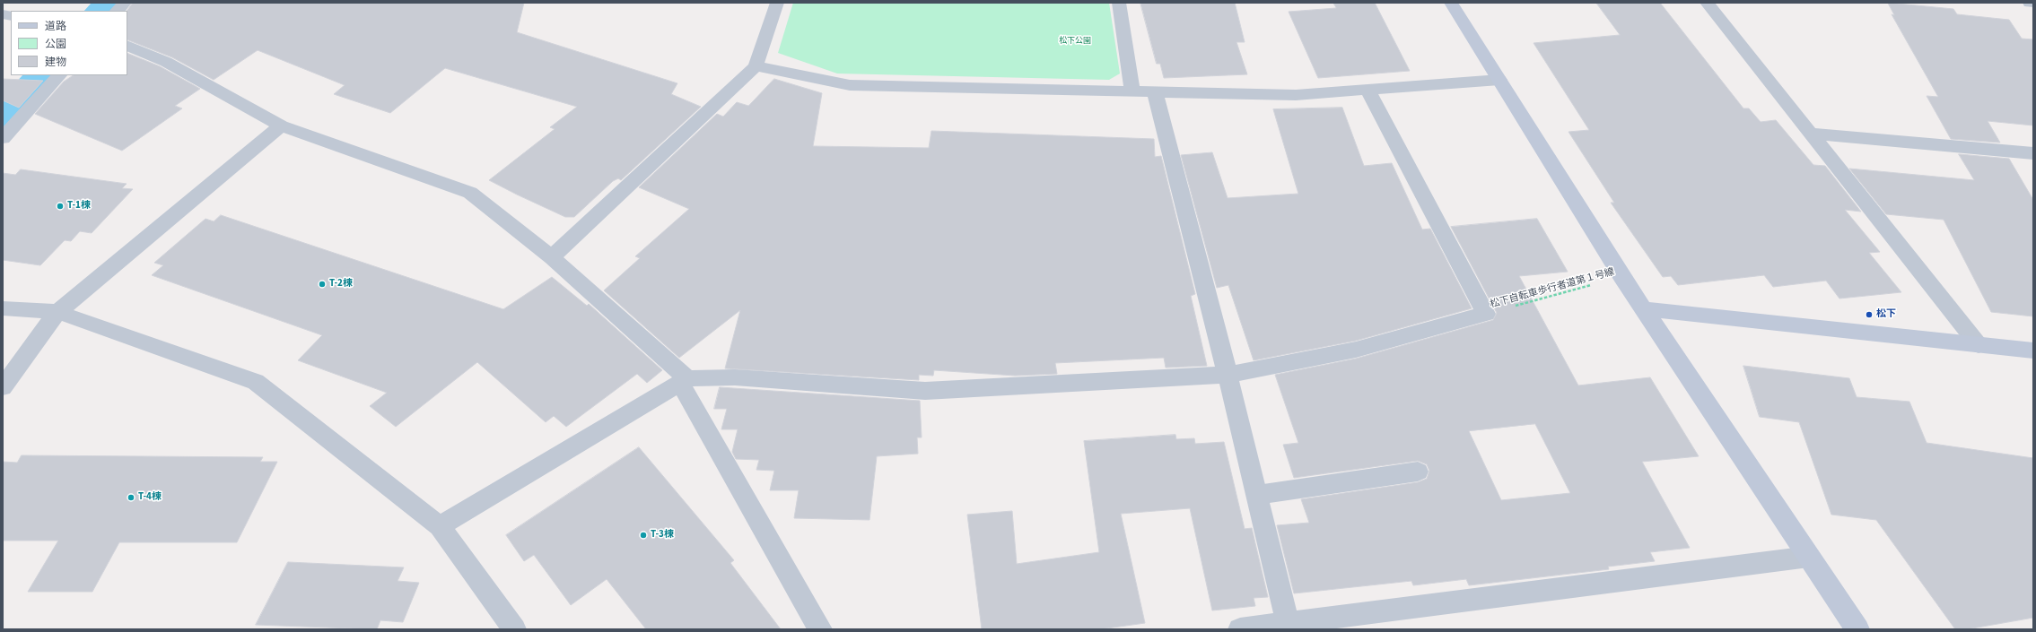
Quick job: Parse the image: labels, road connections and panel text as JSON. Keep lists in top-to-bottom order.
{
  "streets": {
    "path": ["松下自転車歩行者道第１号線"]
  },
  "parks": ["松下公園"],
  "places": [
    "T-1棟",
    "T-2棟",
    "松下",
    "T-4棟",
    "T-3棟"
  ],
  "legend": ["道路", "公園", "建物"]
}
